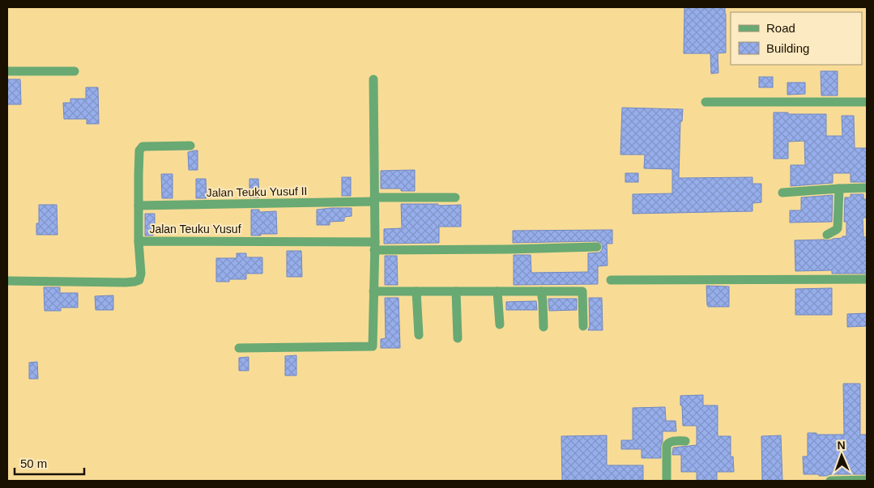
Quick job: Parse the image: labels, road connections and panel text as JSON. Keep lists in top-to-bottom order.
{
  "streets": {
    "street": ["Jalan Teuku Yusuf II", "Jalan Teuku Yusuf"]
  },
  "legend": ["Road", "Building"],
  "scale_bar": "50 m",
  "north": "top"
}
